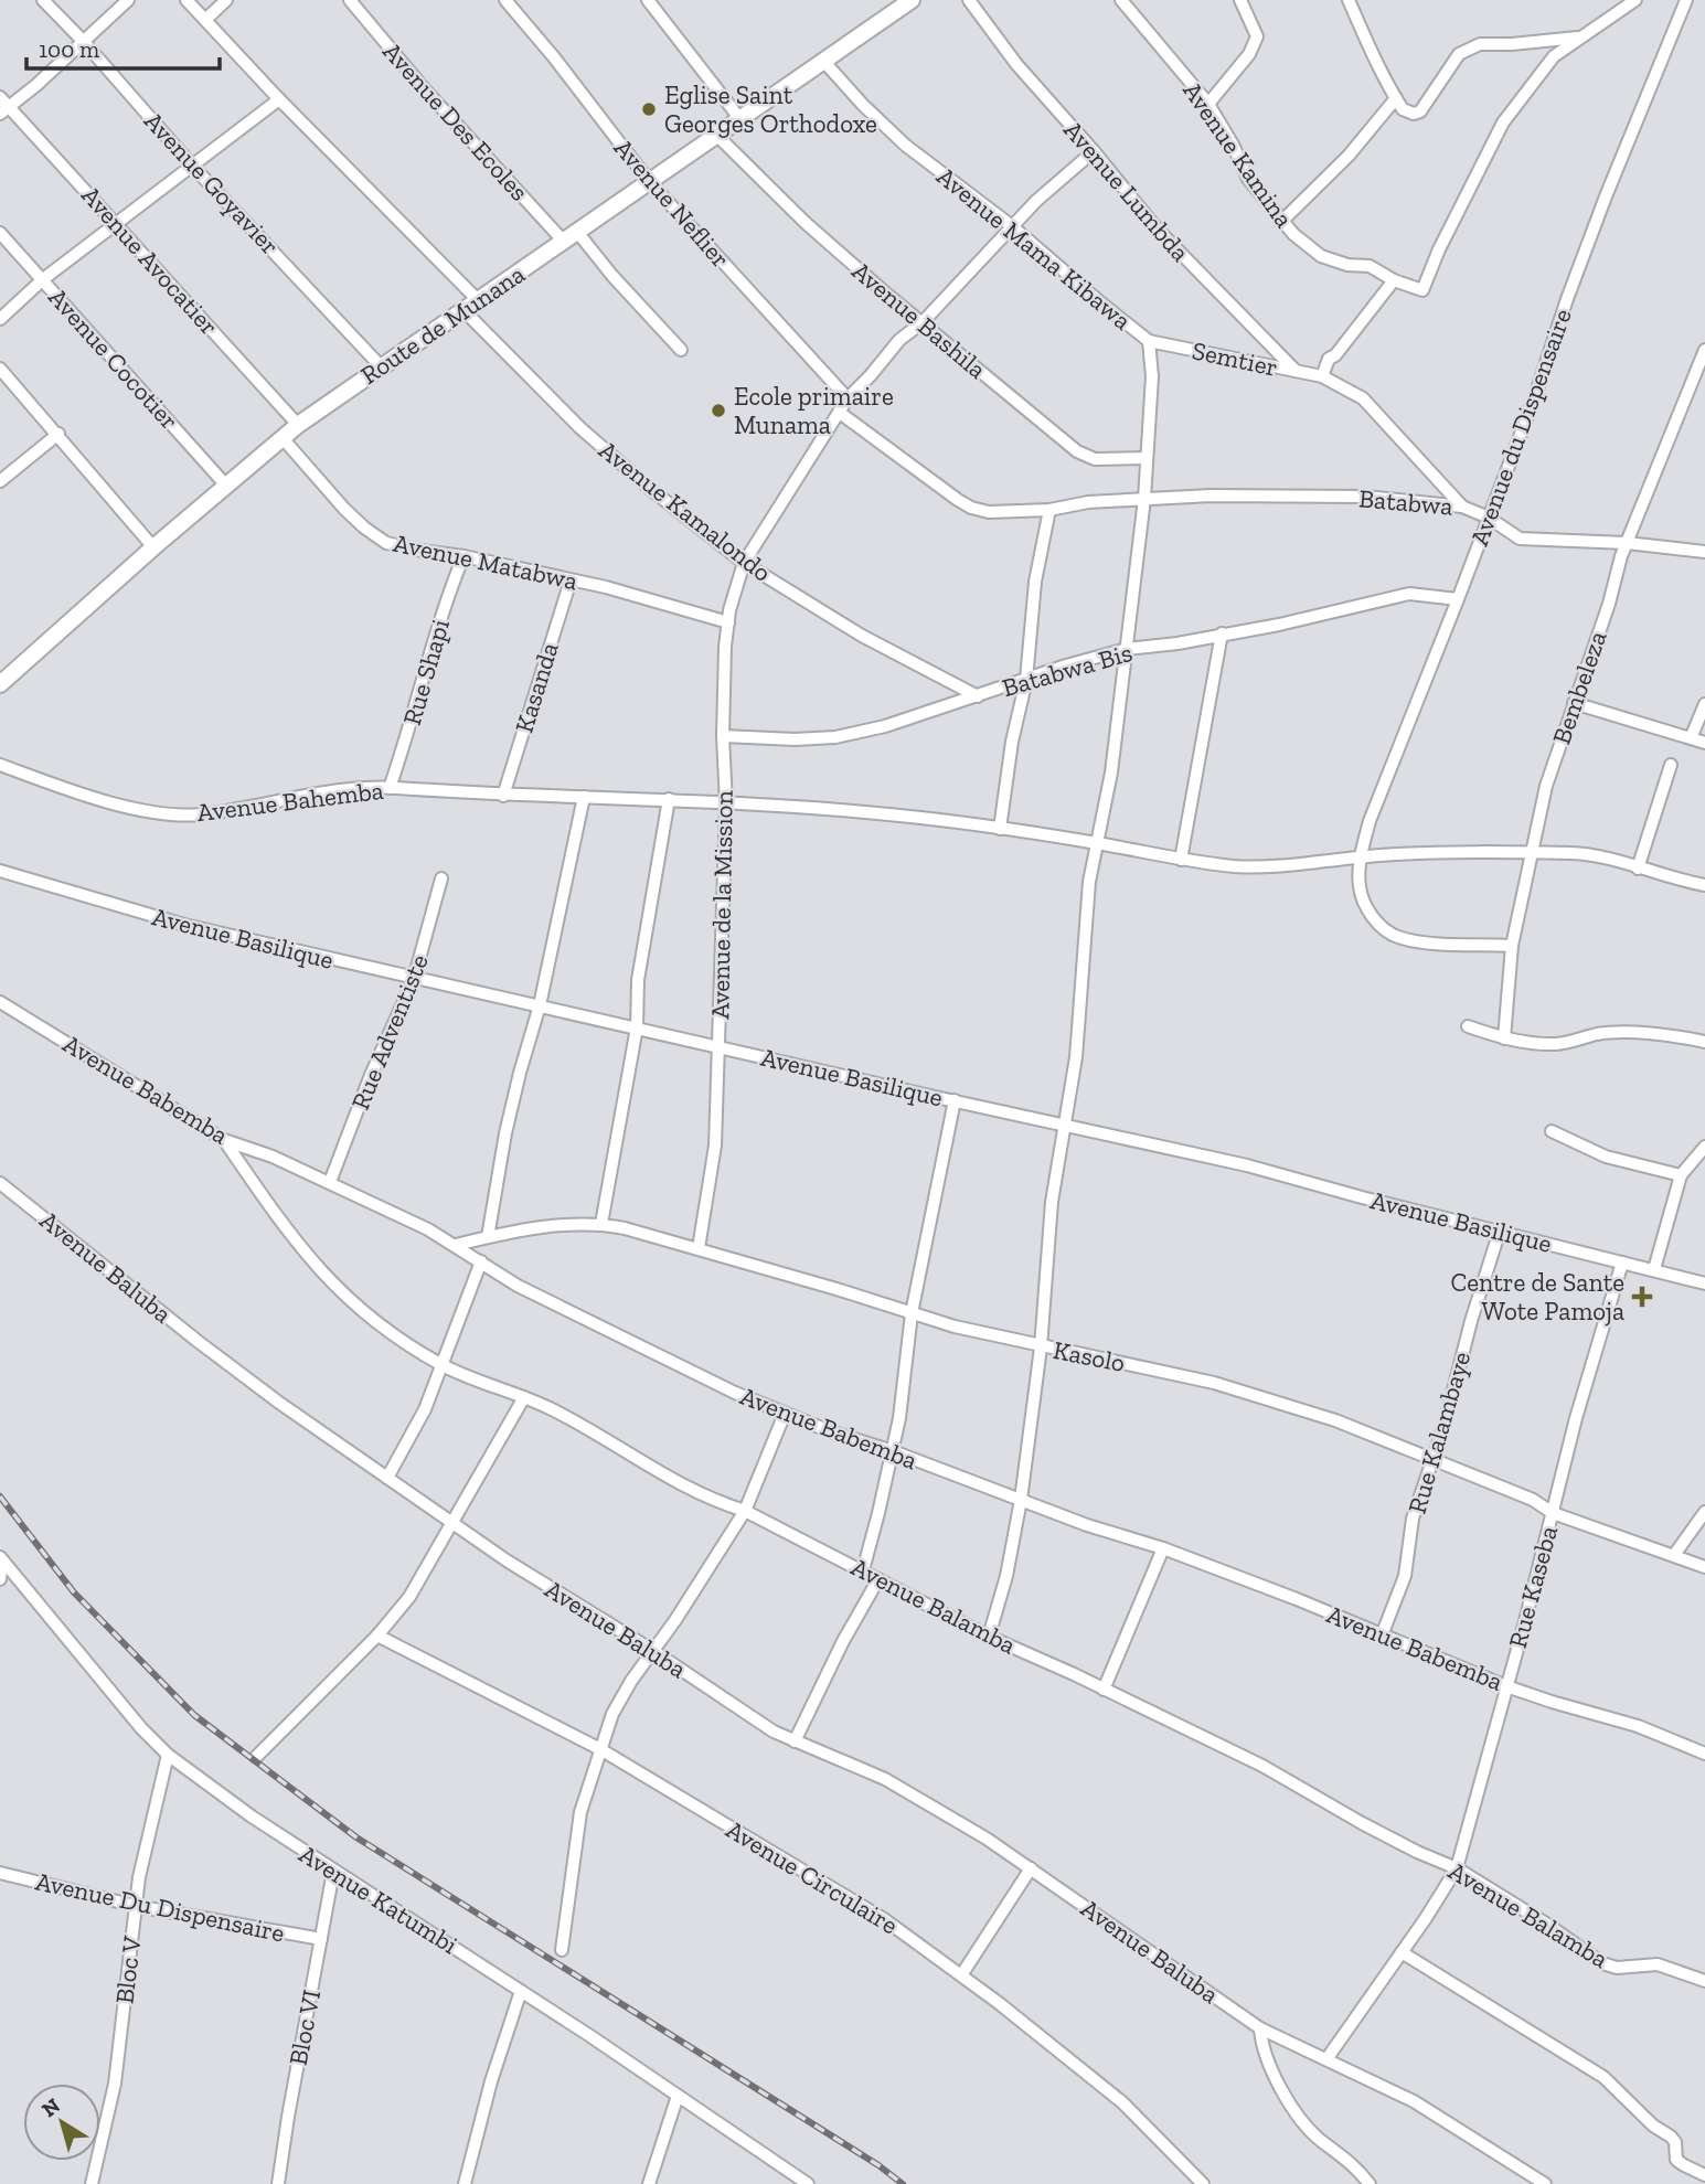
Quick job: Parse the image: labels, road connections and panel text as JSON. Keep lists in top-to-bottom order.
{
  "streets": {
    "main road": ["Route de Munana"],
    "street": [
      "Avenue Des Ecoles",
      "Avenue Kamina",
      "Avenue Goyavier",
      "Avenue Lumbda",
      "Avenue Neflier",
      "Avenue Mama Kibawa",
      "Avenue Avocatier",
      "Avenue Bashila",
      "Avenue Cocotier",
      "Semtier",
      "Avenue du Dispensaire",
      "Batabwa",
      "Avenue Kamalondo",
      "Avenue Matabwa",
      "Batabwa Bis",
      "Rue Shapi",
      "Kasanda",
      "Bembeleza",
      "Avenue Bahemba",
      "Avenue de la Mission",
      "Avenue Basilique",
      "Rue Adventiste",
      "Avenue Babemba",
      "Avenue Baluba",
      "Kasolo",
      "Rue Kalambaye",
      "Rue Kaseba",
      "Avenue Balamba",
      "Avenue Circulaire",
      "Avenue Katumbi",
      "Avenue Du Dispensaire",
      "Bloc V",
      "Bloc VI"
    ]
  },
  "crossings": [
    ["Avenue Des Ecoles", "Route de Munana"],
    ["Avenue Goyavier", "Route de Munana"],
    ["Avenue Lumbda", "Semtier"],
    ["Avenue Neflier", "Route de Munana"],
    ["Avenue Mama Kibawa", "Avenue Bashila"],
    ["Avenue Mama Kibawa", "Route de Munana"],
    ["Avenue Mama Kibawa", "Semtier"],
    ["Avenue Mama Kibawa", "Batabwa"],
    ["Avenue Mama Kibawa", "Batabwa Bis"],
    ["Avenue Mama Kibawa", "Avenue Bahemba"],
    ["Avenue Mama Kibawa", "Avenue Basilique"],
    ["Avenue Mama Kibawa", "Avenue Babemba"],
    ["Avenue Mama Kibawa", "Kasolo"],
    ["Avenue Mama Kibawa", "Avenue Balamba"],
    ["Avenue Avocatier", "Route de Munana"],
    ["Avenue Bashila", "Route de Munana"],
    ["Route de Munana", "Avenue Cocotier"],
    ["Route de Munana", "Avenue Kamalondo"],
    ["Route de Munana", "Avenue Matabwa"],
    ["Semtier", "Batabwa"],
    ["Avenue du Dispensaire", "Batabwa"],
    ["Avenue du Dispensaire", "Batabwa Bis"],
    ["Avenue du Dispensaire", "Bembeleza"],
    ["Avenue du Dispensaire", "Avenue Bahemba"],
    ["Batabwa", "Bembeleza"],
    ["Batabwa", "Avenue de la Mission"],
    ["Avenue Kamalondo", "Batabwa Bis"],
    ["Avenue Kamalondo", "Avenue de la Mission"],
    ["Avenue Matabwa", "Rue Shapi"],
    ["Avenue Matabwa", "Kasanda"],
    ["Avenue Matabwa", "Avenue de la Mission"],
    ["Batabwa Bis", "Avenue de la Mission"],
    ["Rue Shapi", "Avenue Bahemba"],
    ["Kasanda", "Avenue Bahemba"],
    ["Bembeleza", "Avenue Bahemba"],
    ["Avenue Bahemba", "Avenue de la Mission"],
    ["Avenue de la Mission", "Avenue Basilique"],
    ["Avenue de la Mission", "Kasolo"],
    ["Avenue Basilique", "Rue Adventiste"],
    ["Avenue Basilique", "Rue Kalambaye"],
    ["Avenue Basilique", "Rue Kaseba"],
    ["Rue Adventiste", "Avenue Babemba"],
    ["Avenue Babemba", "Kasolo"],
    ["Avenue Babemba", "Rue Kalambaye"],
    ["Avenue Babemba", "Rue Kaseba"],
    ["Avenue Babemba", "Avenue Balamba"],
    ["Avenue Baluba", "Rue Kaseba"],
    ["Kasolo", "Rue Kalambaye"],
    ["Kasolo", "Rue Kaseba"],
    ["Rue Kaseba", "Avenue Balamba"],
    ["Avenue Katumbi", "Bloc V"],
    ["Avenue Katumbi", "Bloc VI"],
    ["Avenue Du Dispensaire", "Bloc V"],
    ["Avenue Du Dispensaire", "Bloc VI"]
  ],
  "places": {
    "other": ["Eglise Saint Georges Orthodoxe", "Ecole primaire Munama"],
    "health": ["Centre de Sante Wote Pamoja"]
  },
  "scale_bar": "100 m",
  "north": "top left"
}
